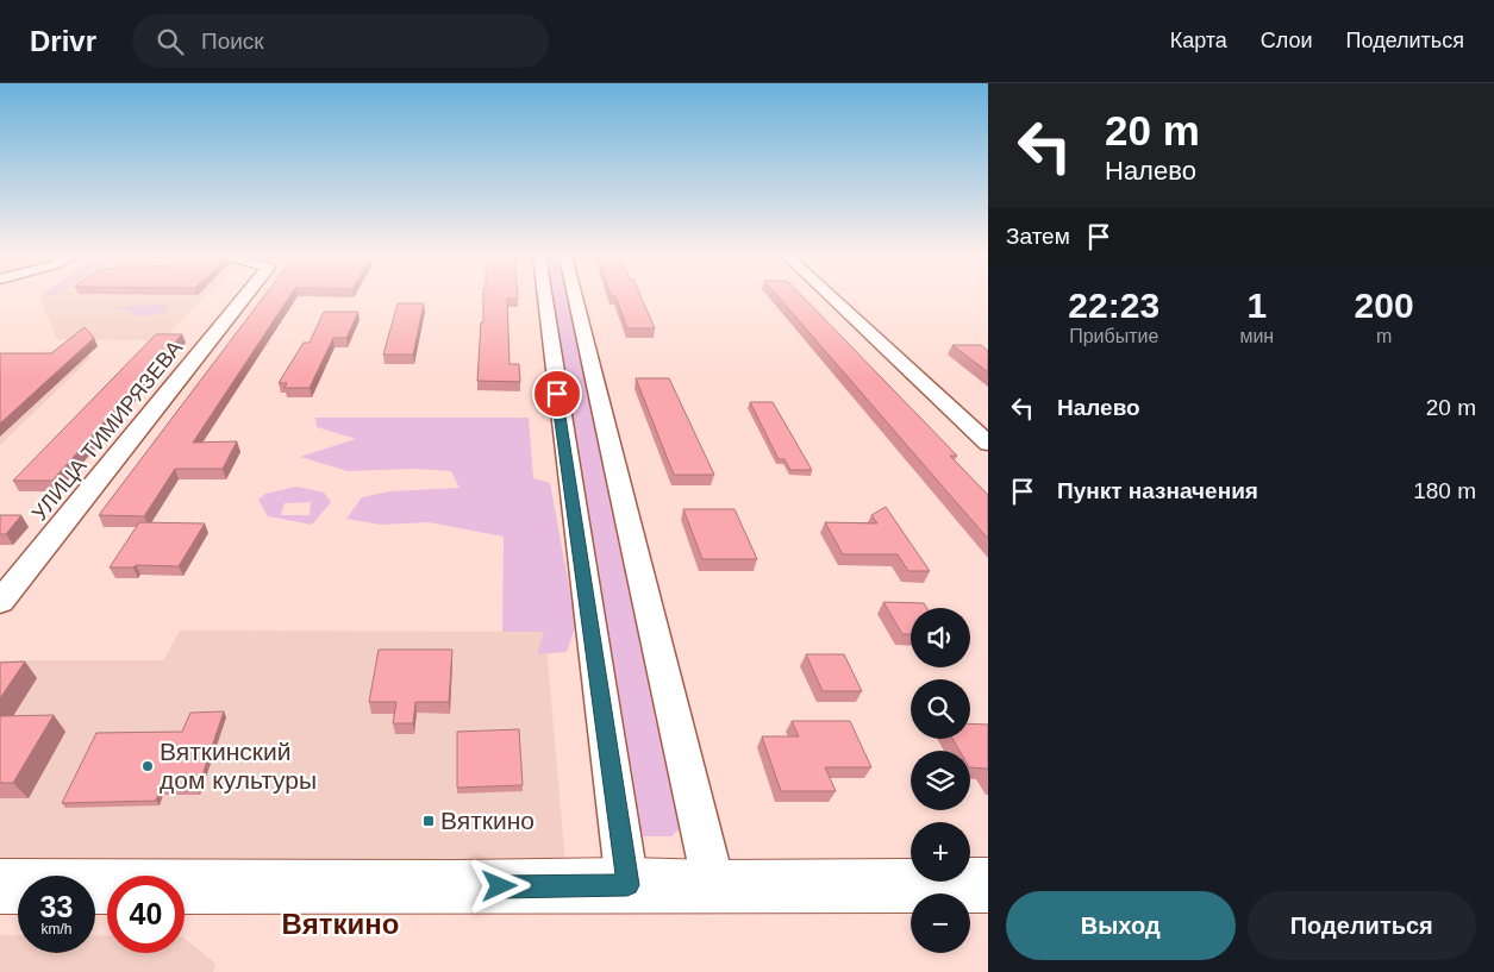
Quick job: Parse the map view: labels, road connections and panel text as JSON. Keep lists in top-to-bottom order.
{
  "streets": {
    "street": ["УЛИЦА ТИМИРЯЗЕВА"]
  },
  "districts": ["Вяткино"],
  "places": {
    "other": ["Вяткинский дом культуры"],
    "transit": ["Вяткино"]
  },
  "page": {
    "header": "Drivr",
    "search": "Поиск",
    "nav": ["Карта", "Слои", "Поделиться"],
    "turn": ["20 m", "Налево"],
    "then": "Затем",
    "eta": [
      "22:23",
      "Прибытие",
      "1",
      "мин",
      "200",
      "m"
    ],
    "list": [
      {
        "name": "Налево",
        "value": "20 m"
      },
      {
        "name": "Пункт назначения",
        "value": "180 m"
      }
    ],
    "map_buttons": ["+", "−"],
    "speed": "33 km/h",
    "limit": "40",
    "buttons": ["Выход", "Поделиться"]
  }
}
